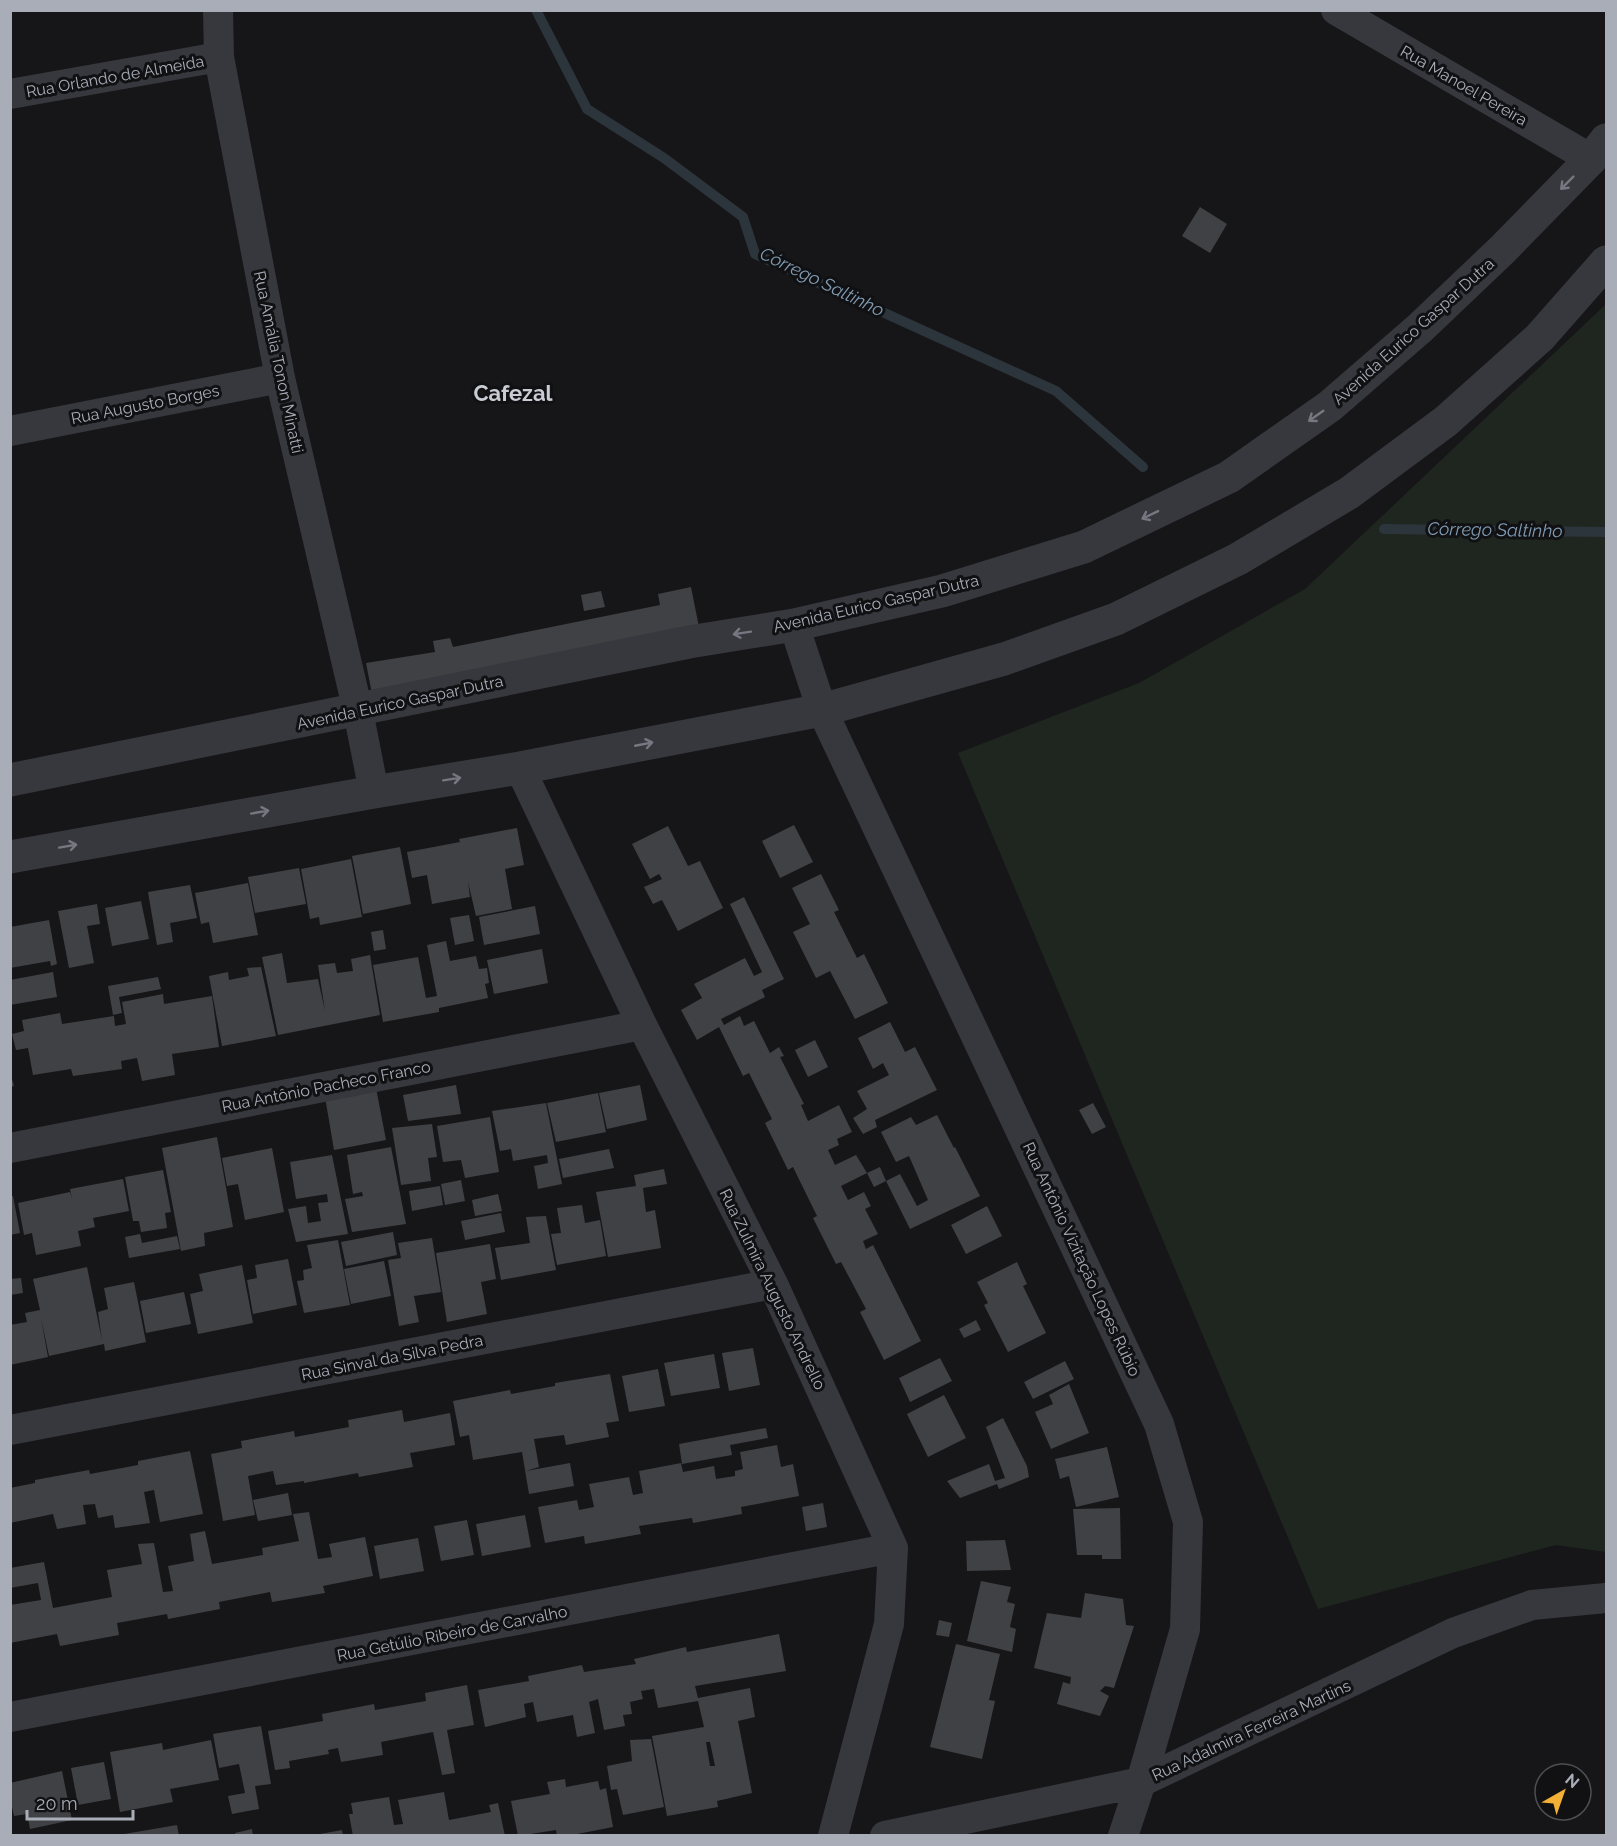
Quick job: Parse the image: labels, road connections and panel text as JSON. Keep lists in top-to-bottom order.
{
  "streets": {
    "street": [
      "Rua Orlando de Almeida",
      "Rua Manoel Pereira",
      "Avenida Eurico Gaspar Dutra",
      "Rua Amália Tonon Minatti",
      "Rua Augusto Borges",
      "Rua Antônio Pacheco Franco",
      "Rua Antônio Vizitação Lopes Rúbio",
      "Rua Zulmira Augusto Andrello",
      "Rua Sinval da Silva Pedra",
      "Rua Getúlio Ribeiro de Carvalho",
      "Rua Adalmira Ferreira Martins"
    ]
  },
  "crossings": [
    ["Rua Orlando de Almeida", "Rua Amália Tonon Minatti"],
    ["Rua Manoel Pereira", "Avenida Eurico Gaspar Dutra"],
    ["Avenida Eurico Gaspar Dutra", "Rua Amália Tonon Minatti"],
    ["Avenida Eurico Gaspar Dutra", "Rua Antônio Vizitação Lopes Rúbio"],
    ["Rua Amália Tonon Minatti", "Rua Augusto Borges"],
    ["Rua Antônio Pacheco Franco", "Rua Zulmira Augusto Andrello"],
    ["Rua Antônio Vizitação Lopes Rúbio", "Rua Adalmira Ferreira Martins"],
    ["Rua Zulmira Augusto Andrello", "Rua Sinval da Silva Pedra"],
    ["Rua Zulmira Augusto Andrello", "Rua Getúlio Ribeiro de Carvalho"]
  ],
  "districts": ["Cafezal"],
  "water": ["Córrego Saltinho"],
  "scale_bar": "20 m",
  "north": "top right"
}
